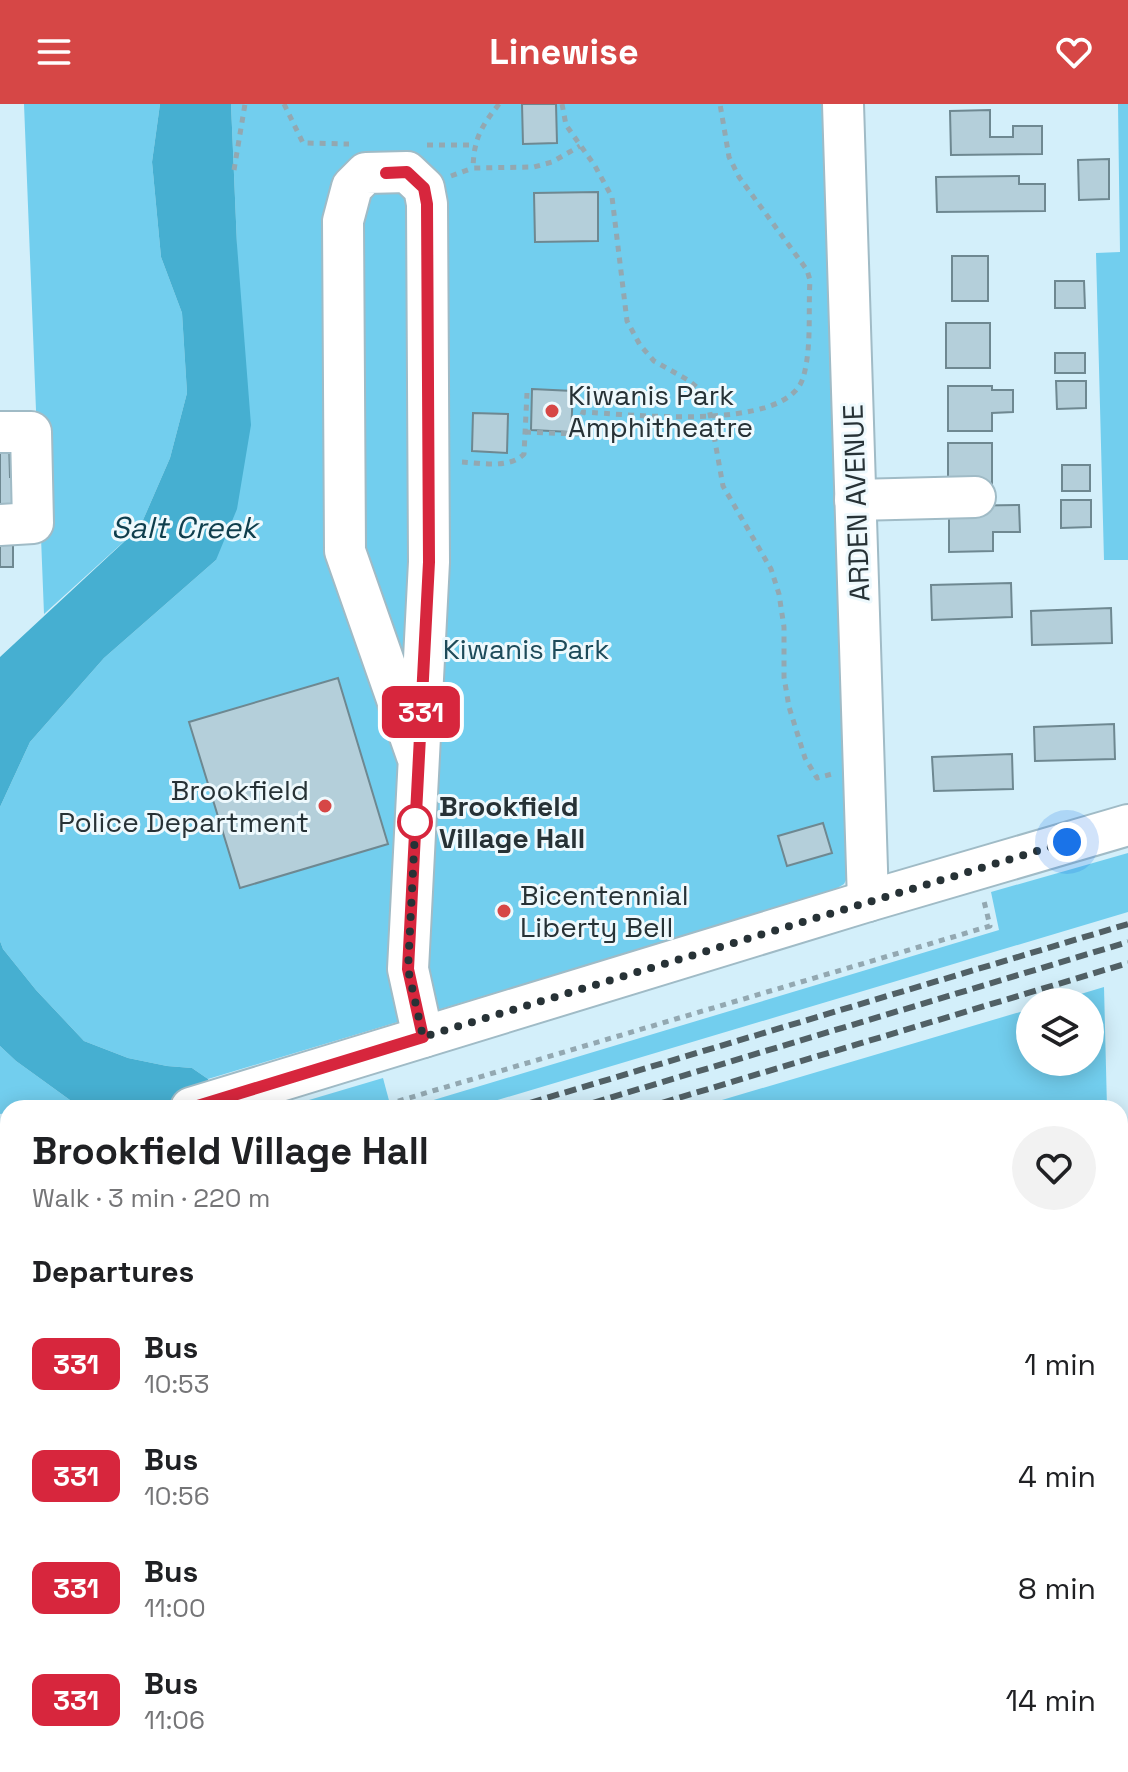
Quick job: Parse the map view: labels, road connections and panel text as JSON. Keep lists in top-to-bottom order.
{
  "streets": {
    "street": ["ARDEN AVENUE"]
  },
  "water": ["Salt Creek"],
  "parks": ["Kiwanis Park"],
  "places": [
    "Kiwanis Park Amphitheatre",
    "Brookfield Police Department",
    "Brookfield Village Hall",
    "Bicentennial Liberty Bell"
  ],
  "lines": ["bus line 331"],
  "page": {
    "header": "Linewise",
    "on_map": "331",
    "heading": [
      ["Brookfield Village Hall", "Walk · 3 min · 220 m"],
      "Departures"
    ],
    "list": [
      {
        "mark": "331",
        "name": "Bus",
        "note": "10:53",
        "value": "1 min"
      },
      {
        "mark": "331",
        "name": "Bus",
        "note": "10:56",
        "value": "4 min"
      },
      {
        "mark": "331",
        "name": "Bus",
        "note": "11:00",
        "value": "8 min"
      },
      {
        "mark": "331",
        "name": "Bus",
        "note": "11:06",
        "value": "14 min"
      }
    ]
  }
}
